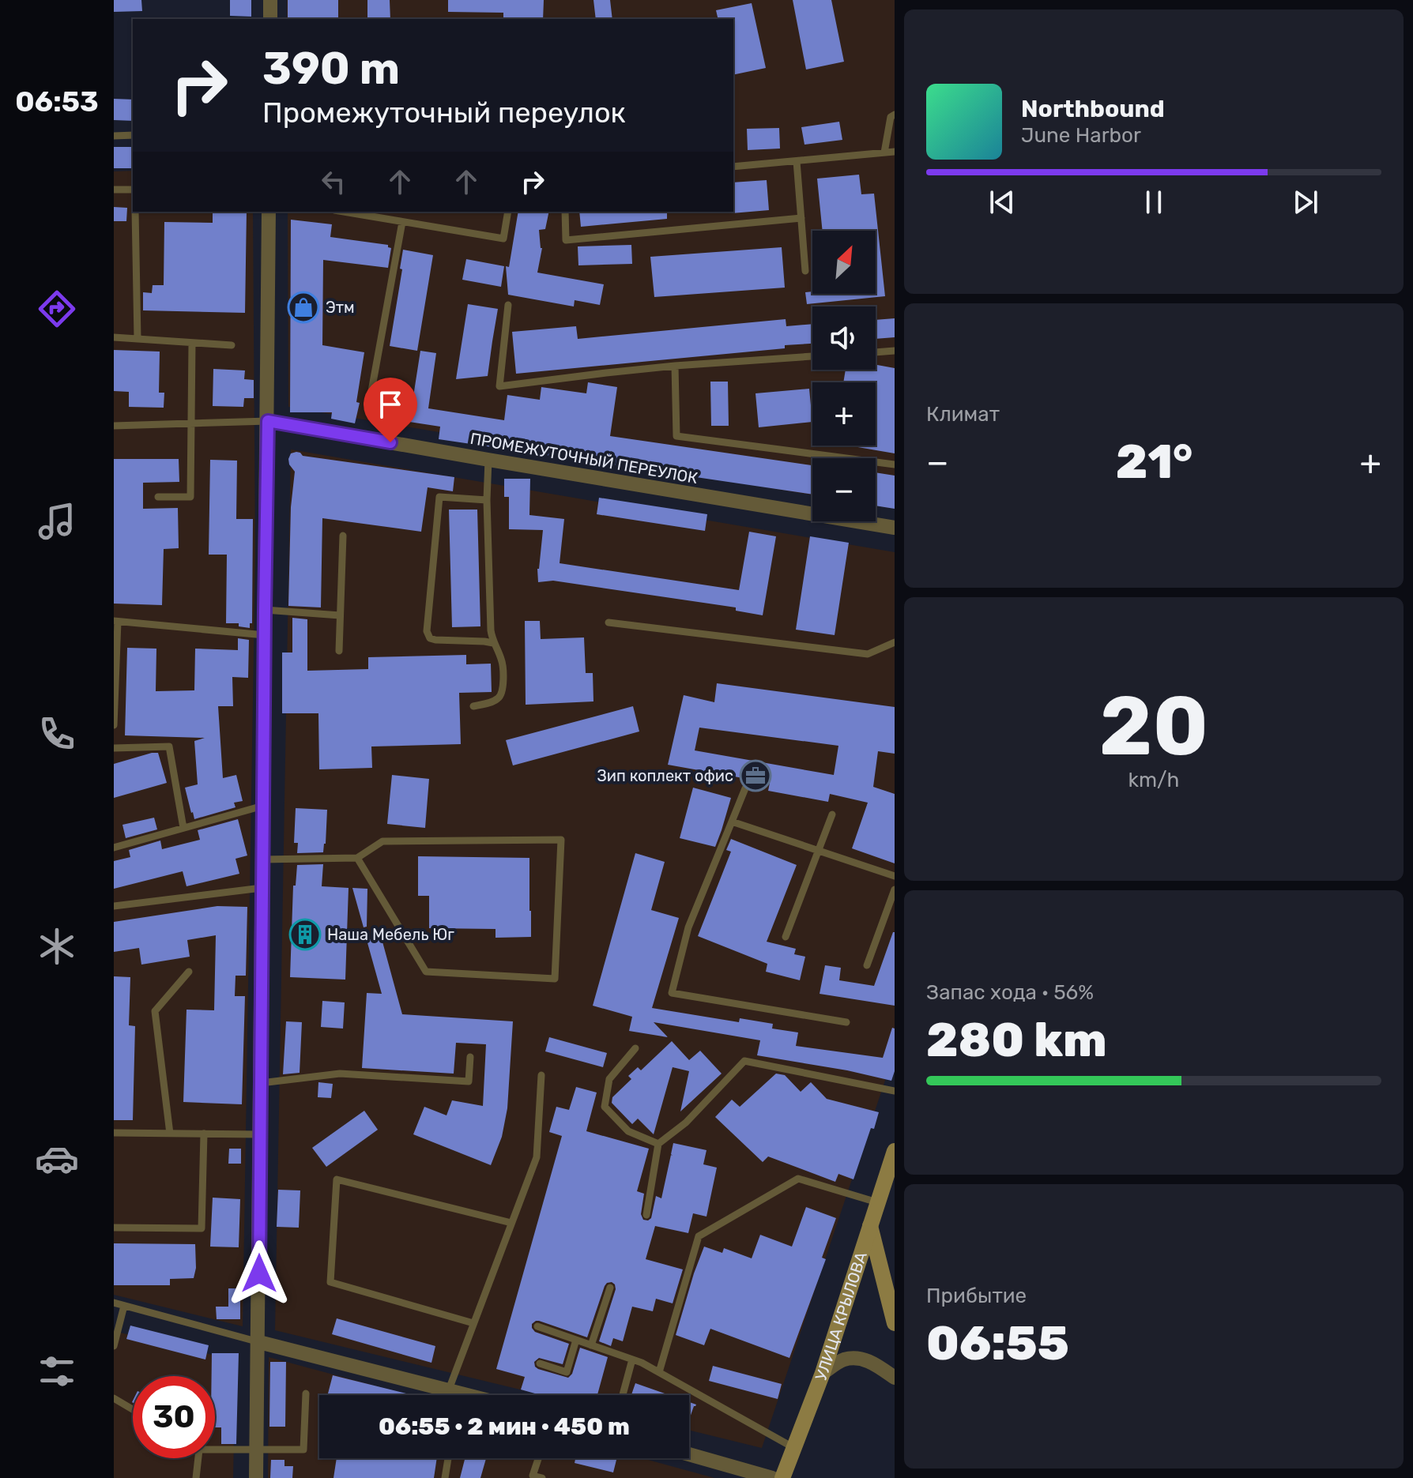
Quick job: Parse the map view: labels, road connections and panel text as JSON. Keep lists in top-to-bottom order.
{
  "streets": {
    "street": ["ПРОМЕЖУТОЧНЫЙ ПЕРЕУЛОК", "УЛИЦА КРЫЛОВА"]
  },
  "places": {
    "shop": ["Этм"],
    "office": ["Зип коплект офис"],
    "building": ["Наша Мебель Юг"]
  },
  "north": "top right",
  "page": {
    "tabs": "06:53",
    "turn": ["390 m", "Промежуточный переулок"],
    "song": ["Northbound", "June Harbor"],
    "map_buttons": ["+", "−"],
    "tile": [
      "Климат",
      ["20", "km/h"],
      ["Запас хода · 56%", "280 km"],
      ["Прибытие", "06:55"]
    ],
    "heat": ["−", "21°", "+"],
    "limit": "30",
    "trip": "06:55 · 2 мин · 450 m"
  }
}
